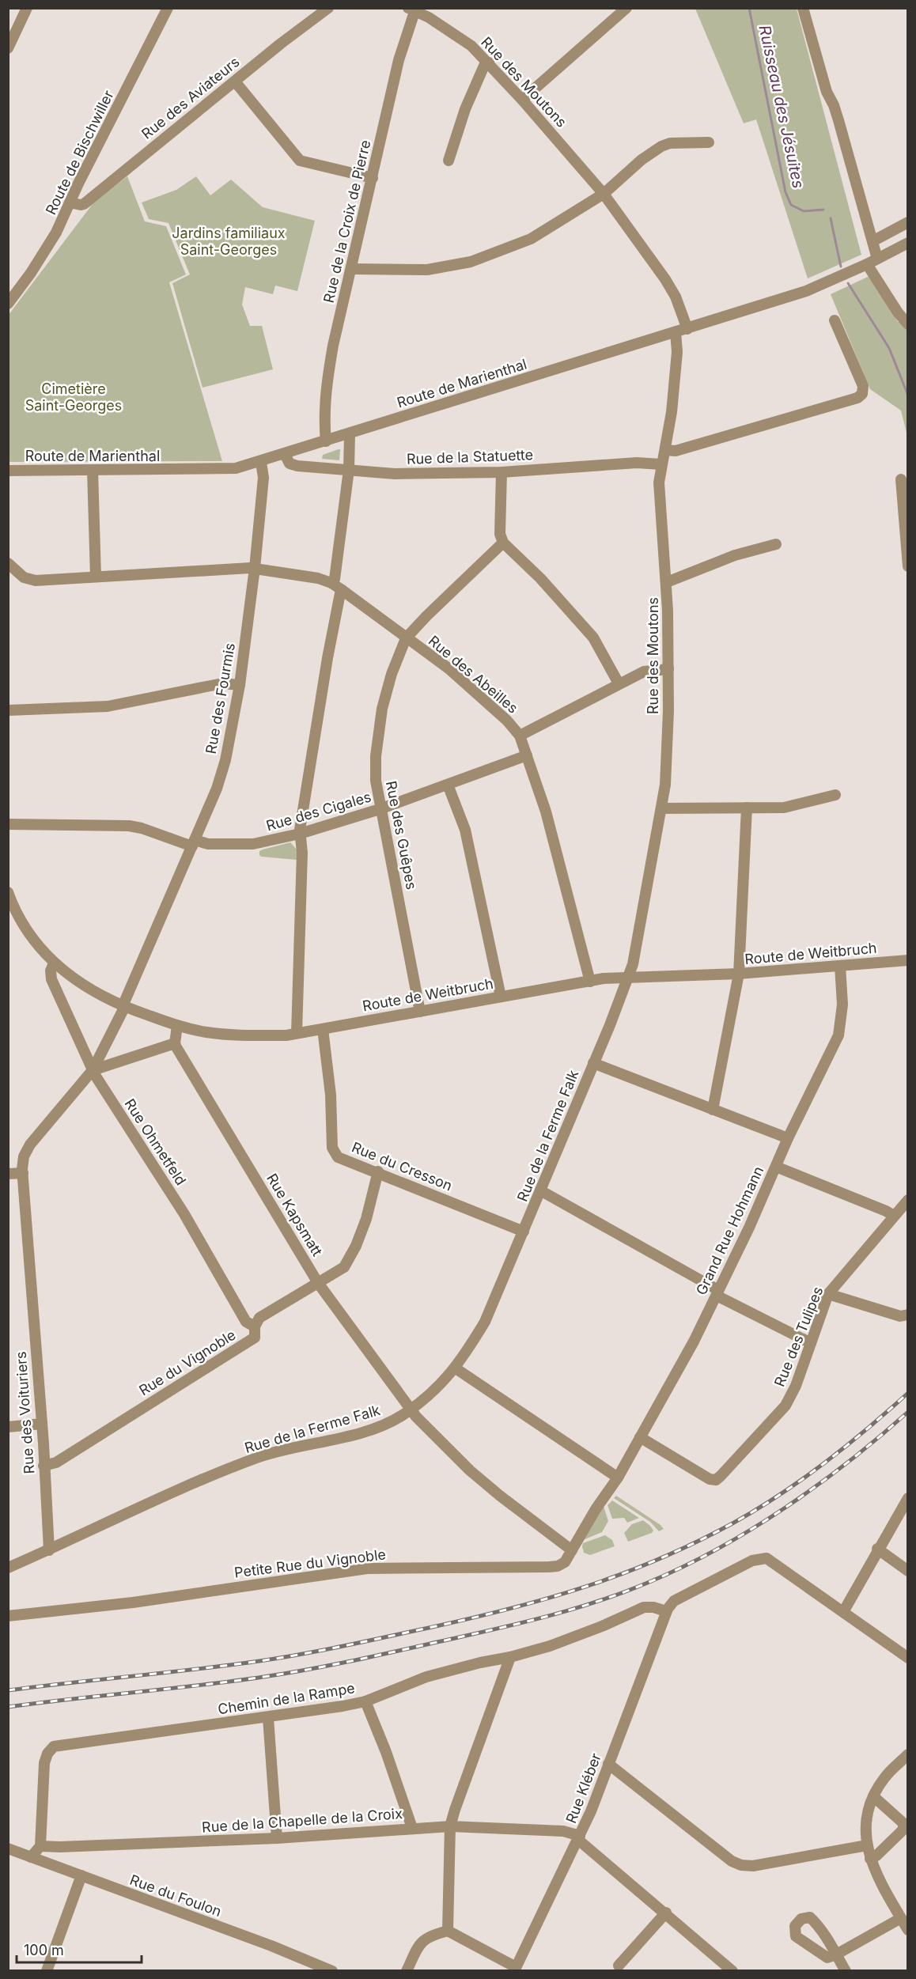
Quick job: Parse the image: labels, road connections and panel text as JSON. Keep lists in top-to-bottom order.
{
  "streets": {
    "street": [
      "Rue des Moutons",
      "Rue des Aviateurs",
      "Route de Bischwiller",
      "Rue de la Croix de Pierre",
      "Route de Marienthal",
      "Rue de la Statuette",
      "Rue des Abeilles",
      "Rue des Fourmis",
      "Rue des Cigales",
      "Rue des Guêpes",
      "Route de Weitbruch",
      "Rue de la Ferme Falk",
      "Rue Ohmetfeld",
      "Rue du Cresson",
      "Rue Kapsmatt",
      "Grand Rue Hohmann",
      "Rue des Tulipes",
      "Rue du Vignoble",
      "Rue des Voituriers",
      "Petite Rue du Vignoble",
      "Chemin de la Rampe",
      "Rue Kléber",
      "Rue de la Chapelle de la Croix",
      "Rue du Foulon"
    ]
  },
  "crossings": [
    ["Rue des Moutons", "Rue de la Croix de Pierre"],
    ["Rue des Moutons", "Route de Marienthal"],
    ["Rue des Moutons", "Rue de la Statuette"],
    ["Rue des Moutons", "Route de Weitbruch"],
    ["Rue des Moutons", "Rue de la Ferme Falk"],
    ["Rue des Aviateurs", "Route de Bischwiller"],
    ["Rue de la Croix de Pierre", "Route de Marienthal"],
    ["Route de Marienthal", "Rue de la Statuette"],
    ["Route de Marienthal", "Rue des Fourmis"],
    ["Rue des Abeilles", "Rue des Fourmis"],
    ["Rue des Abeilles", "Rue des Cigales"],
    ["Rue des Abeilles", "Rue des Guêpes"],
    ["Rue des Abeilles", "Route de Weitbruch"],
    ["Rue des Fourmis", "Rue des Cigales"],
    ["Rue des Fourmis", "Route de Weitbruch"],
    ["Rue des Fourmis", "Rue des Voituriers"],
    ["Rue des Cigales", "Rue des Guêpes"],
    ["Rue des Guêpes", "Route de Weitbruch"],
    ["Route de Weitbruch", "Rue de la Ferme Falk"],
    ["Route de Weitbruch", "Rue Ohmetfeld"],
    ["Route de Weitbruch", "Rue du Cresson"],
    ["Route de Weitbruch", "Grand Rue Hohmann"],
    ["Route de Weitbruch", "Rue des Voituriers"],
    ["Rue de la Ferme Falk", "Rue du Cresson"],
    ["Rue de la Ferme Falk", "Rue Kapsmatt"],
    ["Rue de la Ferme Falk", "Rue des Voituriers"],
    ["Rue Ohmetfeld", "Rue du Vignoble"],
    ["Rue Ohmetfeld", "Rue des Voituriers"],
    ["Rue du Cresson", "Rue du Vignoble"],
    ["Rue Kapsmatt", "Rue du Vignoble"],
    ["Rue Kapsmatt", "Petite Rue du Vignoble"],
    ["Grand Rue Hohmann", "Rue des Tulipes"],
    ["Grand Rue Hohmann", "Petite Rue du Vignoble"],
    ["Rue du Vignoble", "Rue des Voituriers"],
    ["Chemin de la Rampe", "Rue Kléber"],
    ["Chemin de la Rampe", "Rue de la Chapelle de la Croix"],
    ["Rue Kléber", "Rue de la Chapelle de la Croix"]
  ],
  "water": ["Ruisseau des Jésuites"],
  "parks": ["Jardins familiaux Saint-Georges", "Cimetière Saint-Georges"],
  "scale_bar": "100 m"
}
